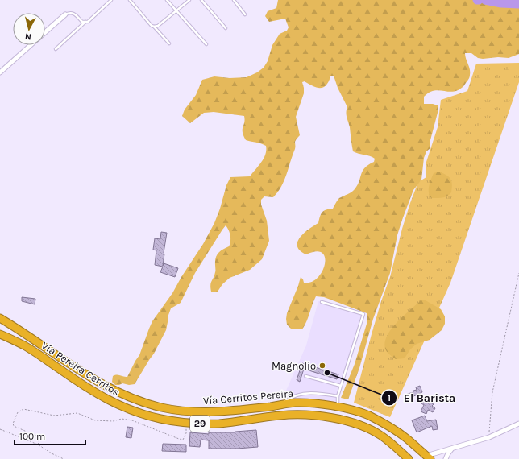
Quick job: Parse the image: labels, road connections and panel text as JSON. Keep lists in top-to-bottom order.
{
  "streets": {
    "highway": ["Vía Pereira Cerritos", "Vía Cerritos Pereira", "29"]
  },
  "places": ["Magnolio", "El Barista"],
  "scale_bar": "100 m",
  "north": "bottom"
}
